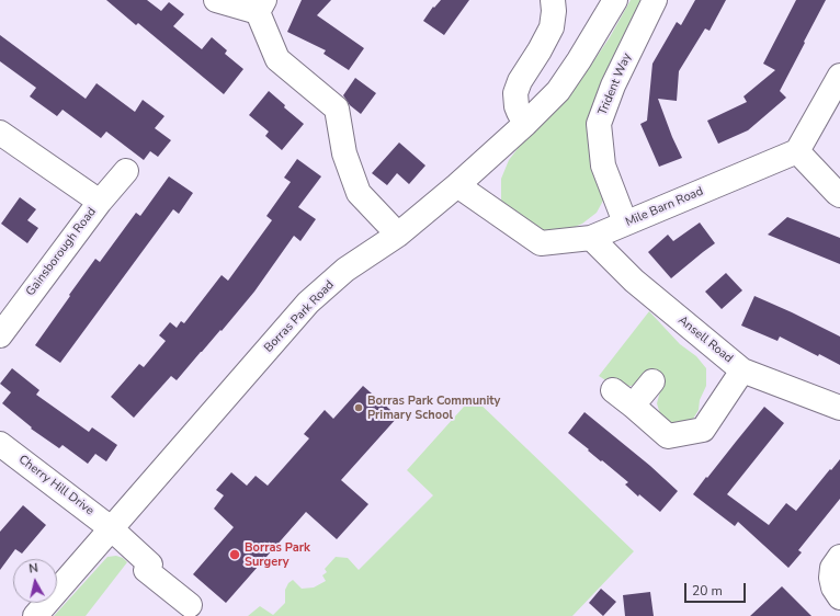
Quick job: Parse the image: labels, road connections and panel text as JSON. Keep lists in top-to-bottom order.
{
  "streets": {
    "street": [
      "Trident Way",
      "Mile Barn Road",
      "Gainsborough Road",
      "Borras Park Road",
      "Ansell Road",
      "Cherry Hill Drive"
    ]
  },
  "crossings": [
    ["Trident Way", "Mile Barn Road"],
    ["Mile Barn Road", "Borras Park Road"],
    ["Mile Barn Road", "Ansell Road"],
    ["Borras Park Road", "Cherry Hill Drive"]
  ],
  "places": ["Borras Park Community Primary School", "Borras Park Surgery"],
  "scale_bar": "20 m",
  "north": "top"
}
